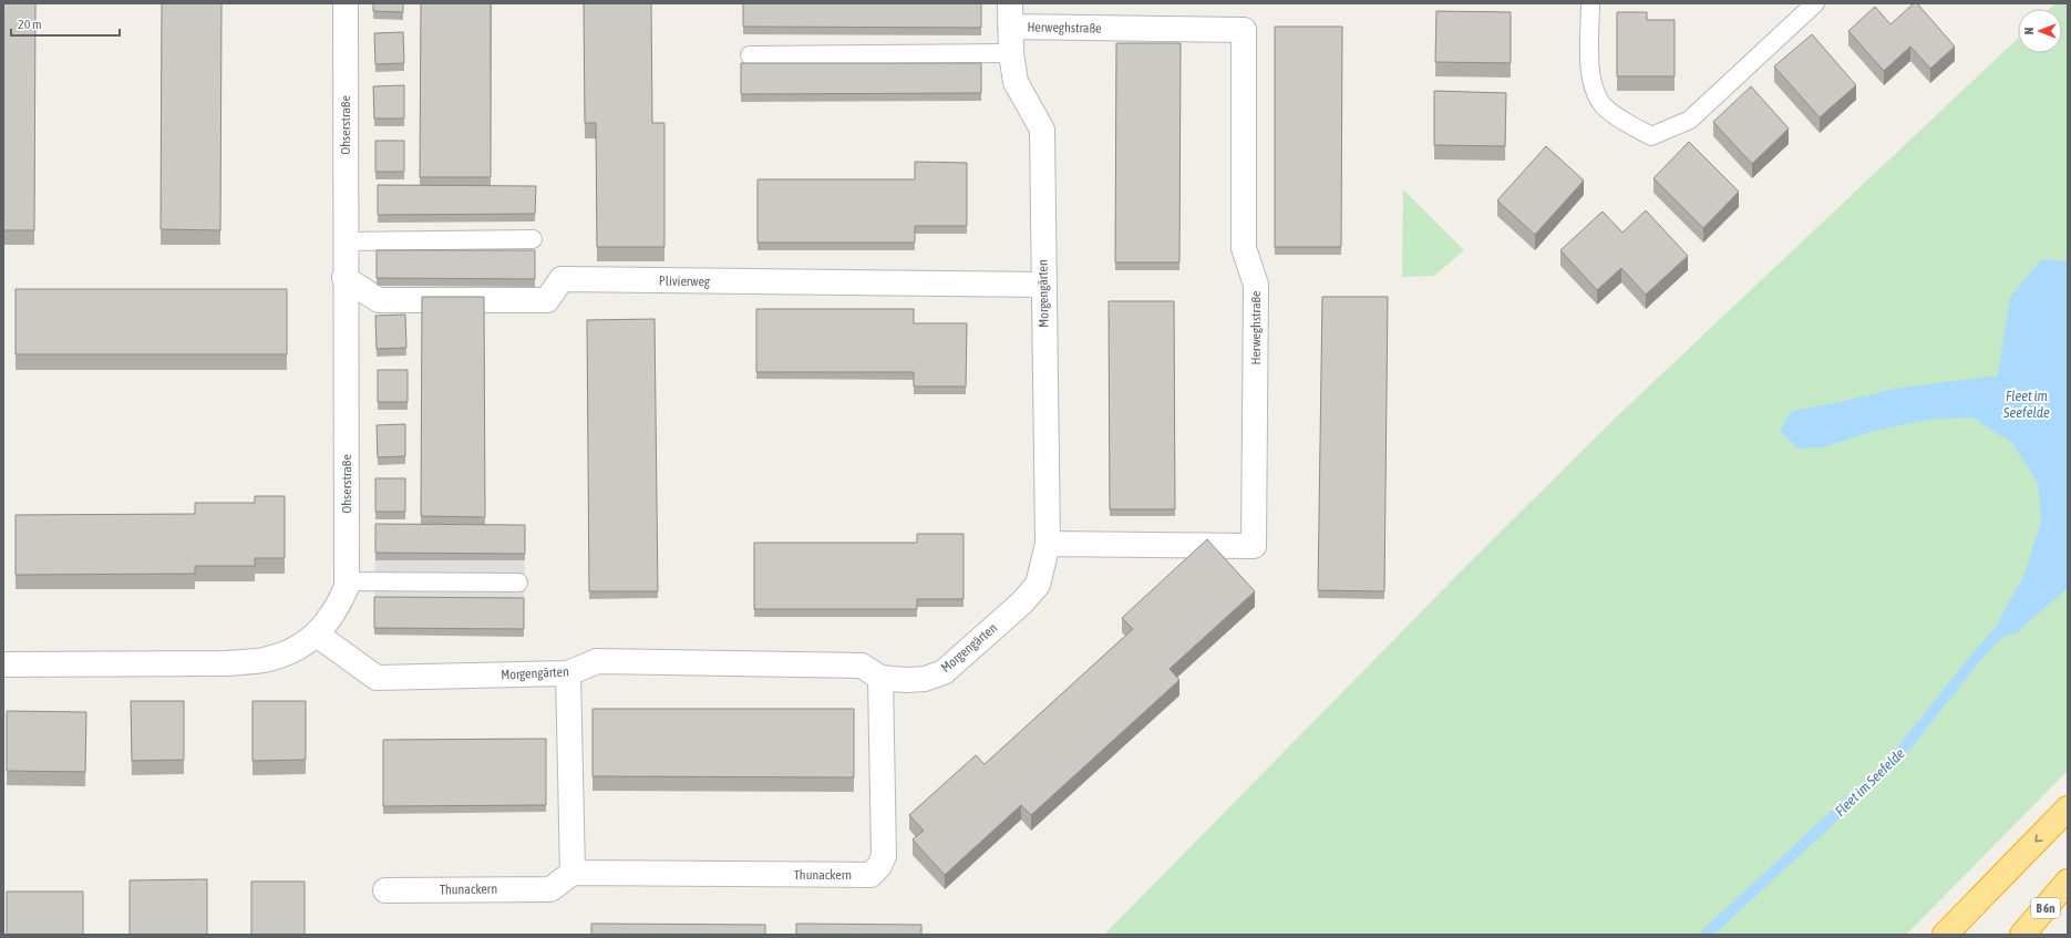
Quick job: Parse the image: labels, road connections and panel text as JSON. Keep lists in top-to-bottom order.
{
  "streets": {
    "highway": ["B 6n"],
    "street": [
      "Herweghstraße",
      "Ohserstraße",
      "Plivierweg",
      "Morgengärten",
      "Thunackern"
    ]
  },
  "crossings": [
    ["Herweghstraße", "Morgengärten"],
    ["Ohserstraße", "Plivierweg"],
    ["Ohserstraße", "Morgengärten"],
    ["Plivierweg", "Morgengärten"],
    ["Morgengärten", "Thunackern"]
  ],
  "water": ["Fleet im Seefelde"],
  "scale_bar": "20 m",
  "north": "left"
}
